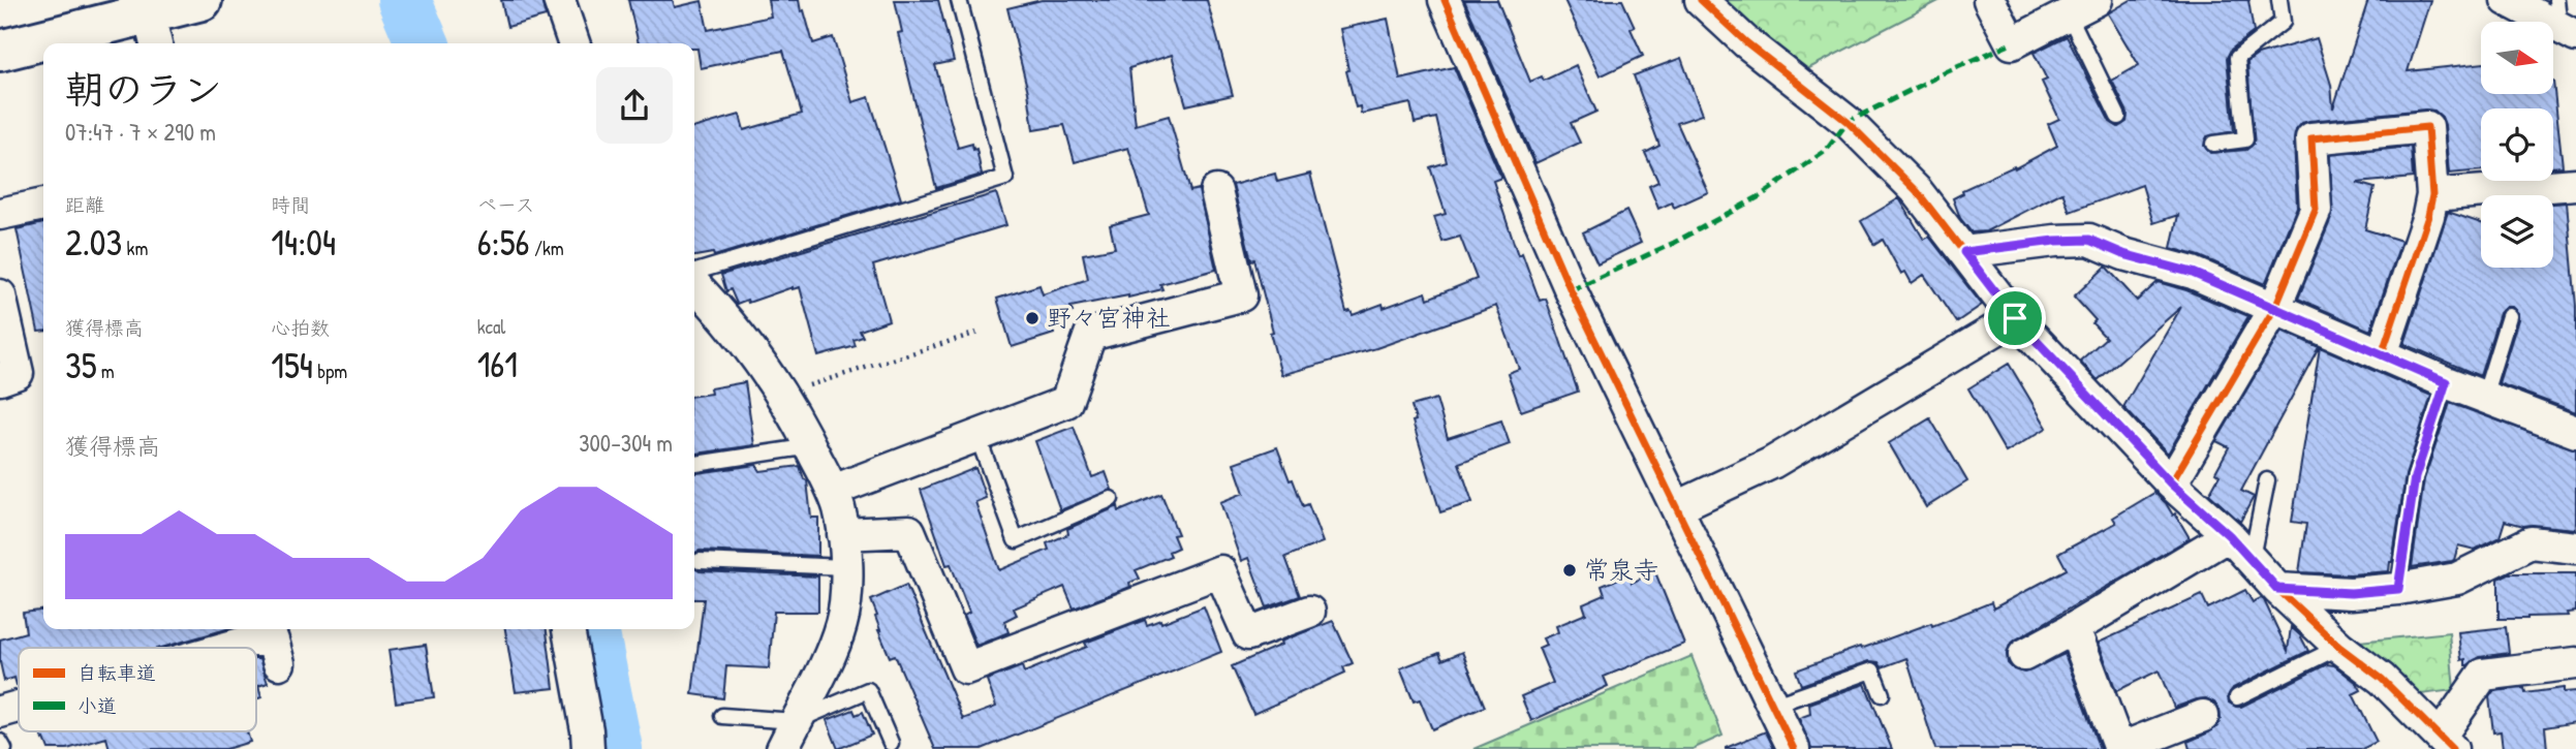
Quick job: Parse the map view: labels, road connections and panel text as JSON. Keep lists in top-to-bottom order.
{
  "places": ["野々宮神社", "常泉寺"],
  "legend": ["自転車道", "小道"],
  "north": "right",
  "page": {
    "heading": ["朝のラン", "07:47 · 7 × 290 m"],
    "stats": [
      ["距離", "2.03 km"],
      ["時間", "14:04"],
      ["ペース", "6:56 /km"],
      ["獲得標高", "35 m"],
      ["心拍数", "154 bpm"],
      ["kcal", "161"]
    ],
    "chart": ["獲得標高", "300–304 m"]
  }
}
